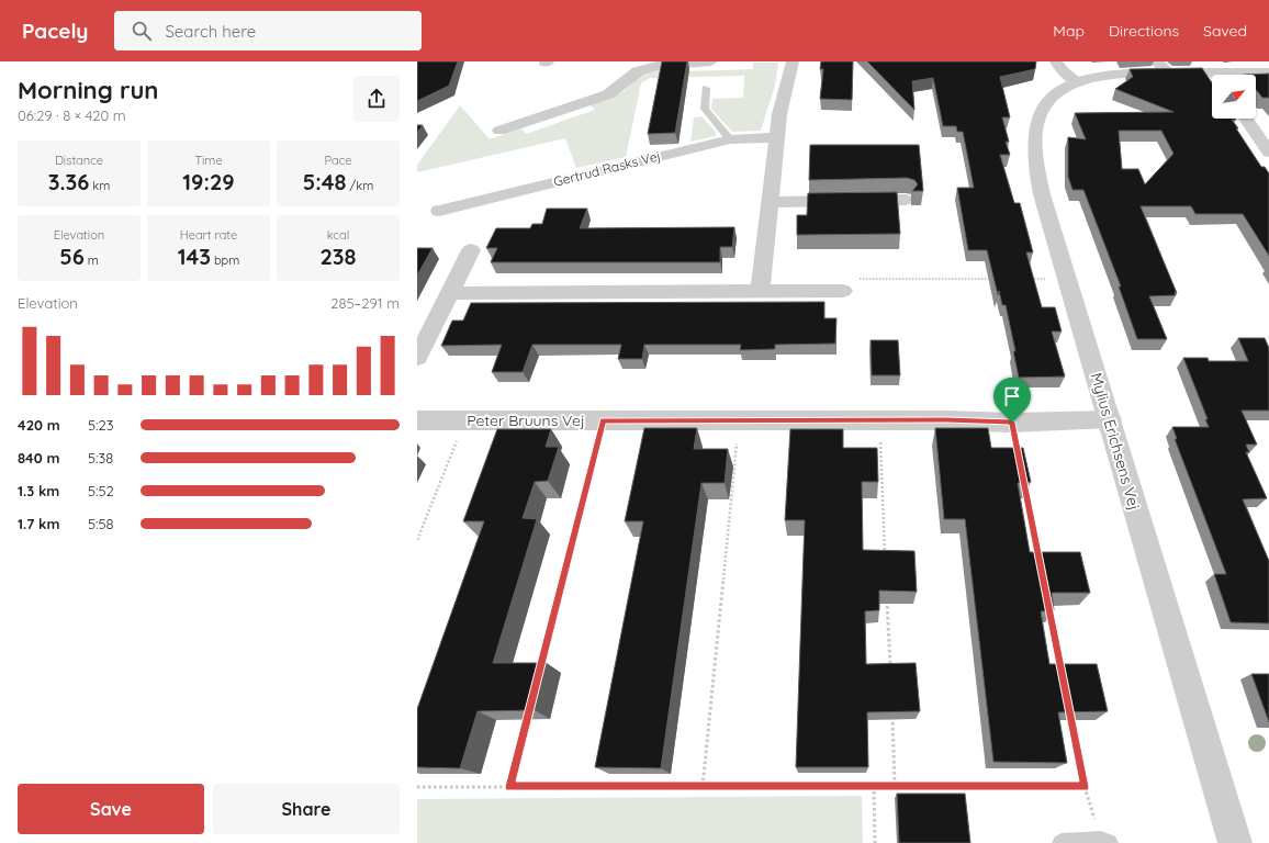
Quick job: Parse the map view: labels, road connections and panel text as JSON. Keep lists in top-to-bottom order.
{
  "streets": {
    "street": ["Gertrud Rasks Vej", "Peter Bruuns Vej", "Mylius Erichsens Vej"]
  },
  "crossings": [
    ["Peter Bruuns Vej", "Mylius Erichsens Vej"]
  ],
  "north": "top right",
  "page": {
    "header": "Pacely",
    "search": "Search here",
    "nav": ["Map", "Directions", "Saved"],
    "heading": ["Morning run", "06:29 · 8 × 420 m"],
    "stats": [
      ["Distance", "3.36 km"],
      ["Time", "19:29"],
      ["Pace", "5:48 /km"],
      ["Elevation", "56 m"],
      ["Heart rate", "143 bpm"],
      ["kcal", "238"]
    ],
    "chart": ["Elevation", "285–291 m"],
    "list": [
      {
        "name": "420 m",
        "note": "5:23"
      },
      {
        "name": "840 m",
        "note": "5:38"
      },
      {
        "name": "1.3 km",
        "note": "5:52"
      },
      {
        "name": "1.7 km",
        "note": "5:58"
      }
    ],
    "buttons": ["Save", "Share"]
  }
}
